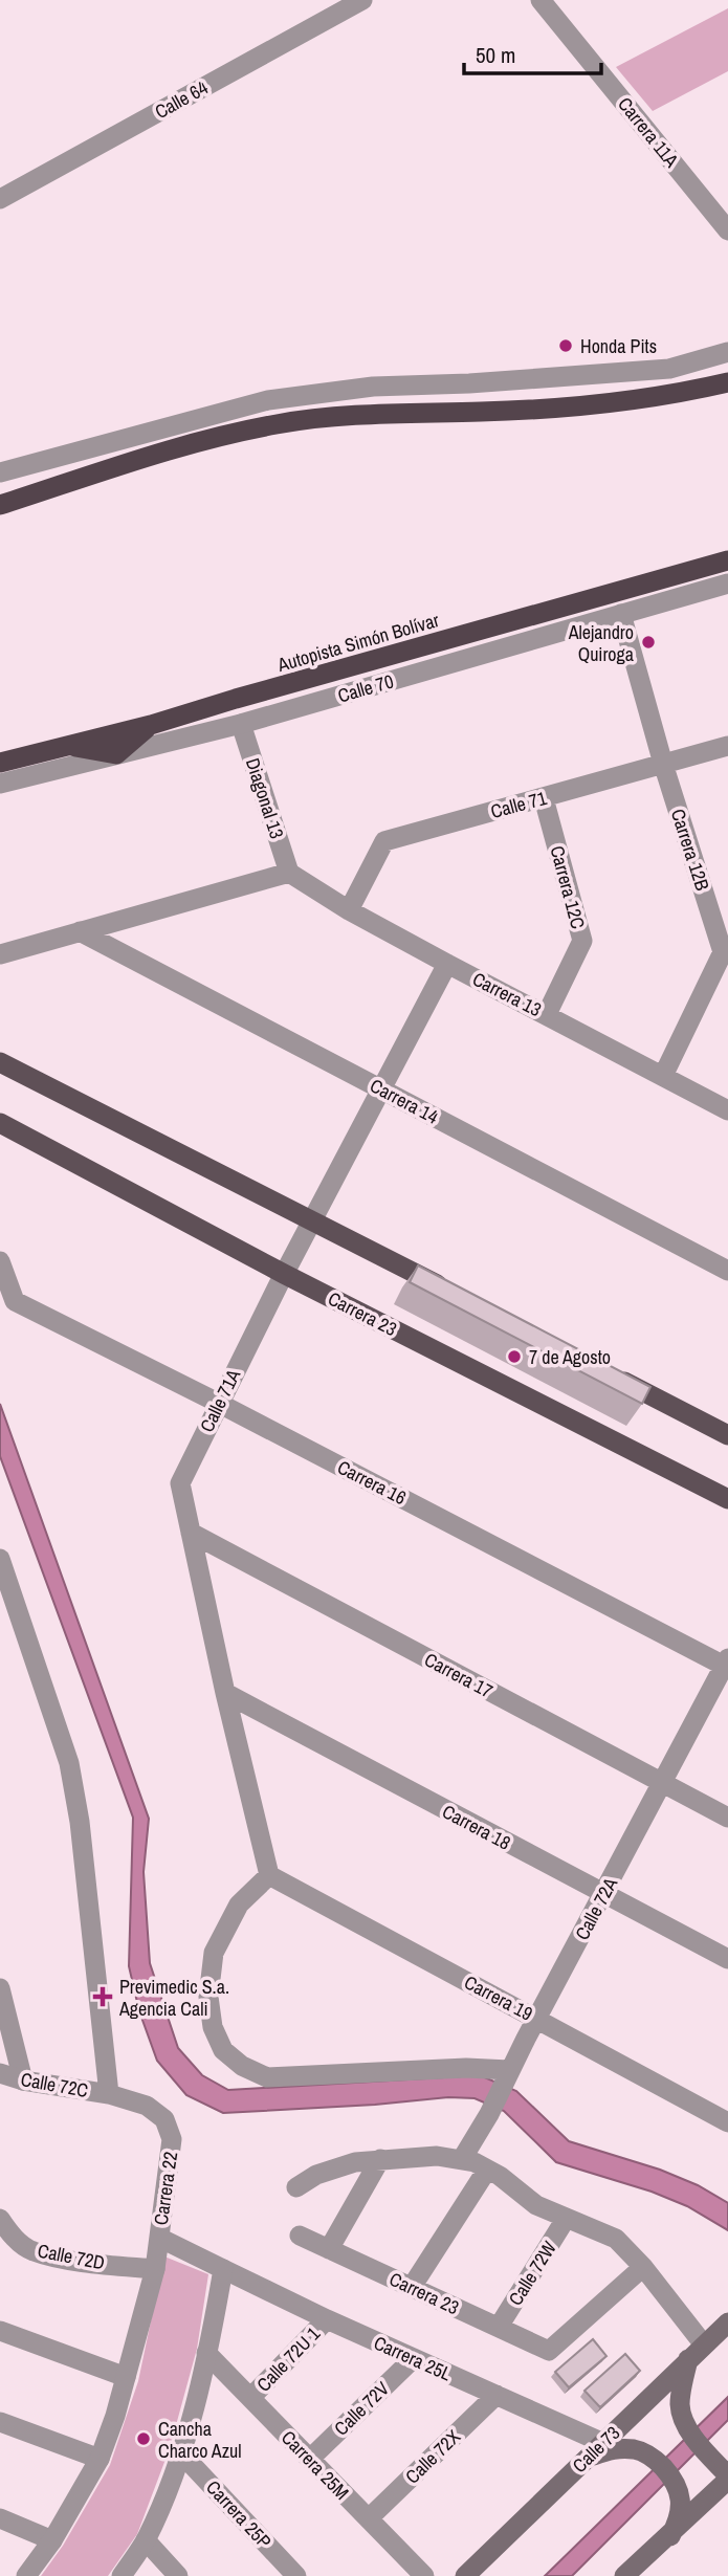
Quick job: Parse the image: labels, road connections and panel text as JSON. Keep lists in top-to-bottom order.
{
  "streets": {
    "highway": ["Autopista Simón Bolívar"],
    "main road": ["Carrera 23", "Calle 73"],
    "street": [
      "Calle 64",
      "Carrera 11A",
      "Calle 70",
      "Diagonal 13",
      "Calle 71",
      "Carrera 12B",
      "Carrera 12C",
      "Carrera 13",
      "Carrera 14",
      "Calle 71A",
      "Carrera 16",
      "Carrera 17",
      "Carrera 18",
      "Calle 72A",
      "Carrera 19",
      "Calle 72C",
      "Carrera 22",
      "Calle 72D",
      "Calle 72W",
      "Carrera 25L",
      "Calle 72U 1",
      "Calle 72V",
      "Calle 72X",
      "Carrera 25M",
      "Carrera 25P"
    ]
  },
  "crossings": [
    ["Calle 70", "Diagonal 13"],
    ["Calle 70", "Carrera 12B"],
    ["Diagonal 13", "Carrera 13"],
    ["Calle 71", "Carrera 12B"],
    ["Calle 71", "Carrera 12C"],
    ["Calle 71", "Carrera 13"],
    ["Carrera 12B", "Carrera 13"],
    ["Carrera 12C", "Carrera 13"],
    ["Carrera 13", "Calle 71A"],
    ["Carrera 14", "Calle 71A"],
    ["Carrera 23", "Calle 71A"],
    ["Carrera 23", "Calle 72W"],
    ["Calle 71A", "Carrera 16"],
    ["Calle 71A", "Carrera 17"],
    ["Calle 71A", "Carrera 18"],
    ["Calle 71A", "Carrera 19"],
    ["Carrera 16", "Calle 72A"],
    ["Carrera 17", "Calle 72A"],
    ["Carrera 18", "Calle 72A"],
    ["Calle 72A", "Carrera 19"],
    ["Calle 72C", "Carrera 22"],
    ["Carrera 22", "Calle 72D"],
    ["Carrera 22", "Carrera 25L"],
    ["Carrera 25L", "Calle 72U 1"],
    ["Carrera 25L", "Calle 72V"],
    ["Carrera 25L", "Calle 73"],
    ["Carrera 25L", "Calle 72X"],
    ["Calle 72U 1", "Carrera 25M"],
    ["Calle 72V", "Carrera 25M"],
    ["Calle 72X", "Carrera 25M"]
  ],
  "places": {
    "other": [
      "Honda Pits",
      "Alejandro Quiroga",
      "7 de Agosto",
      "Cancha Charco Azul"
    ],
    "health": ["Previmedic S.a. Agencia Cali"]
  },
  "scale_bar": "50 m"
}
